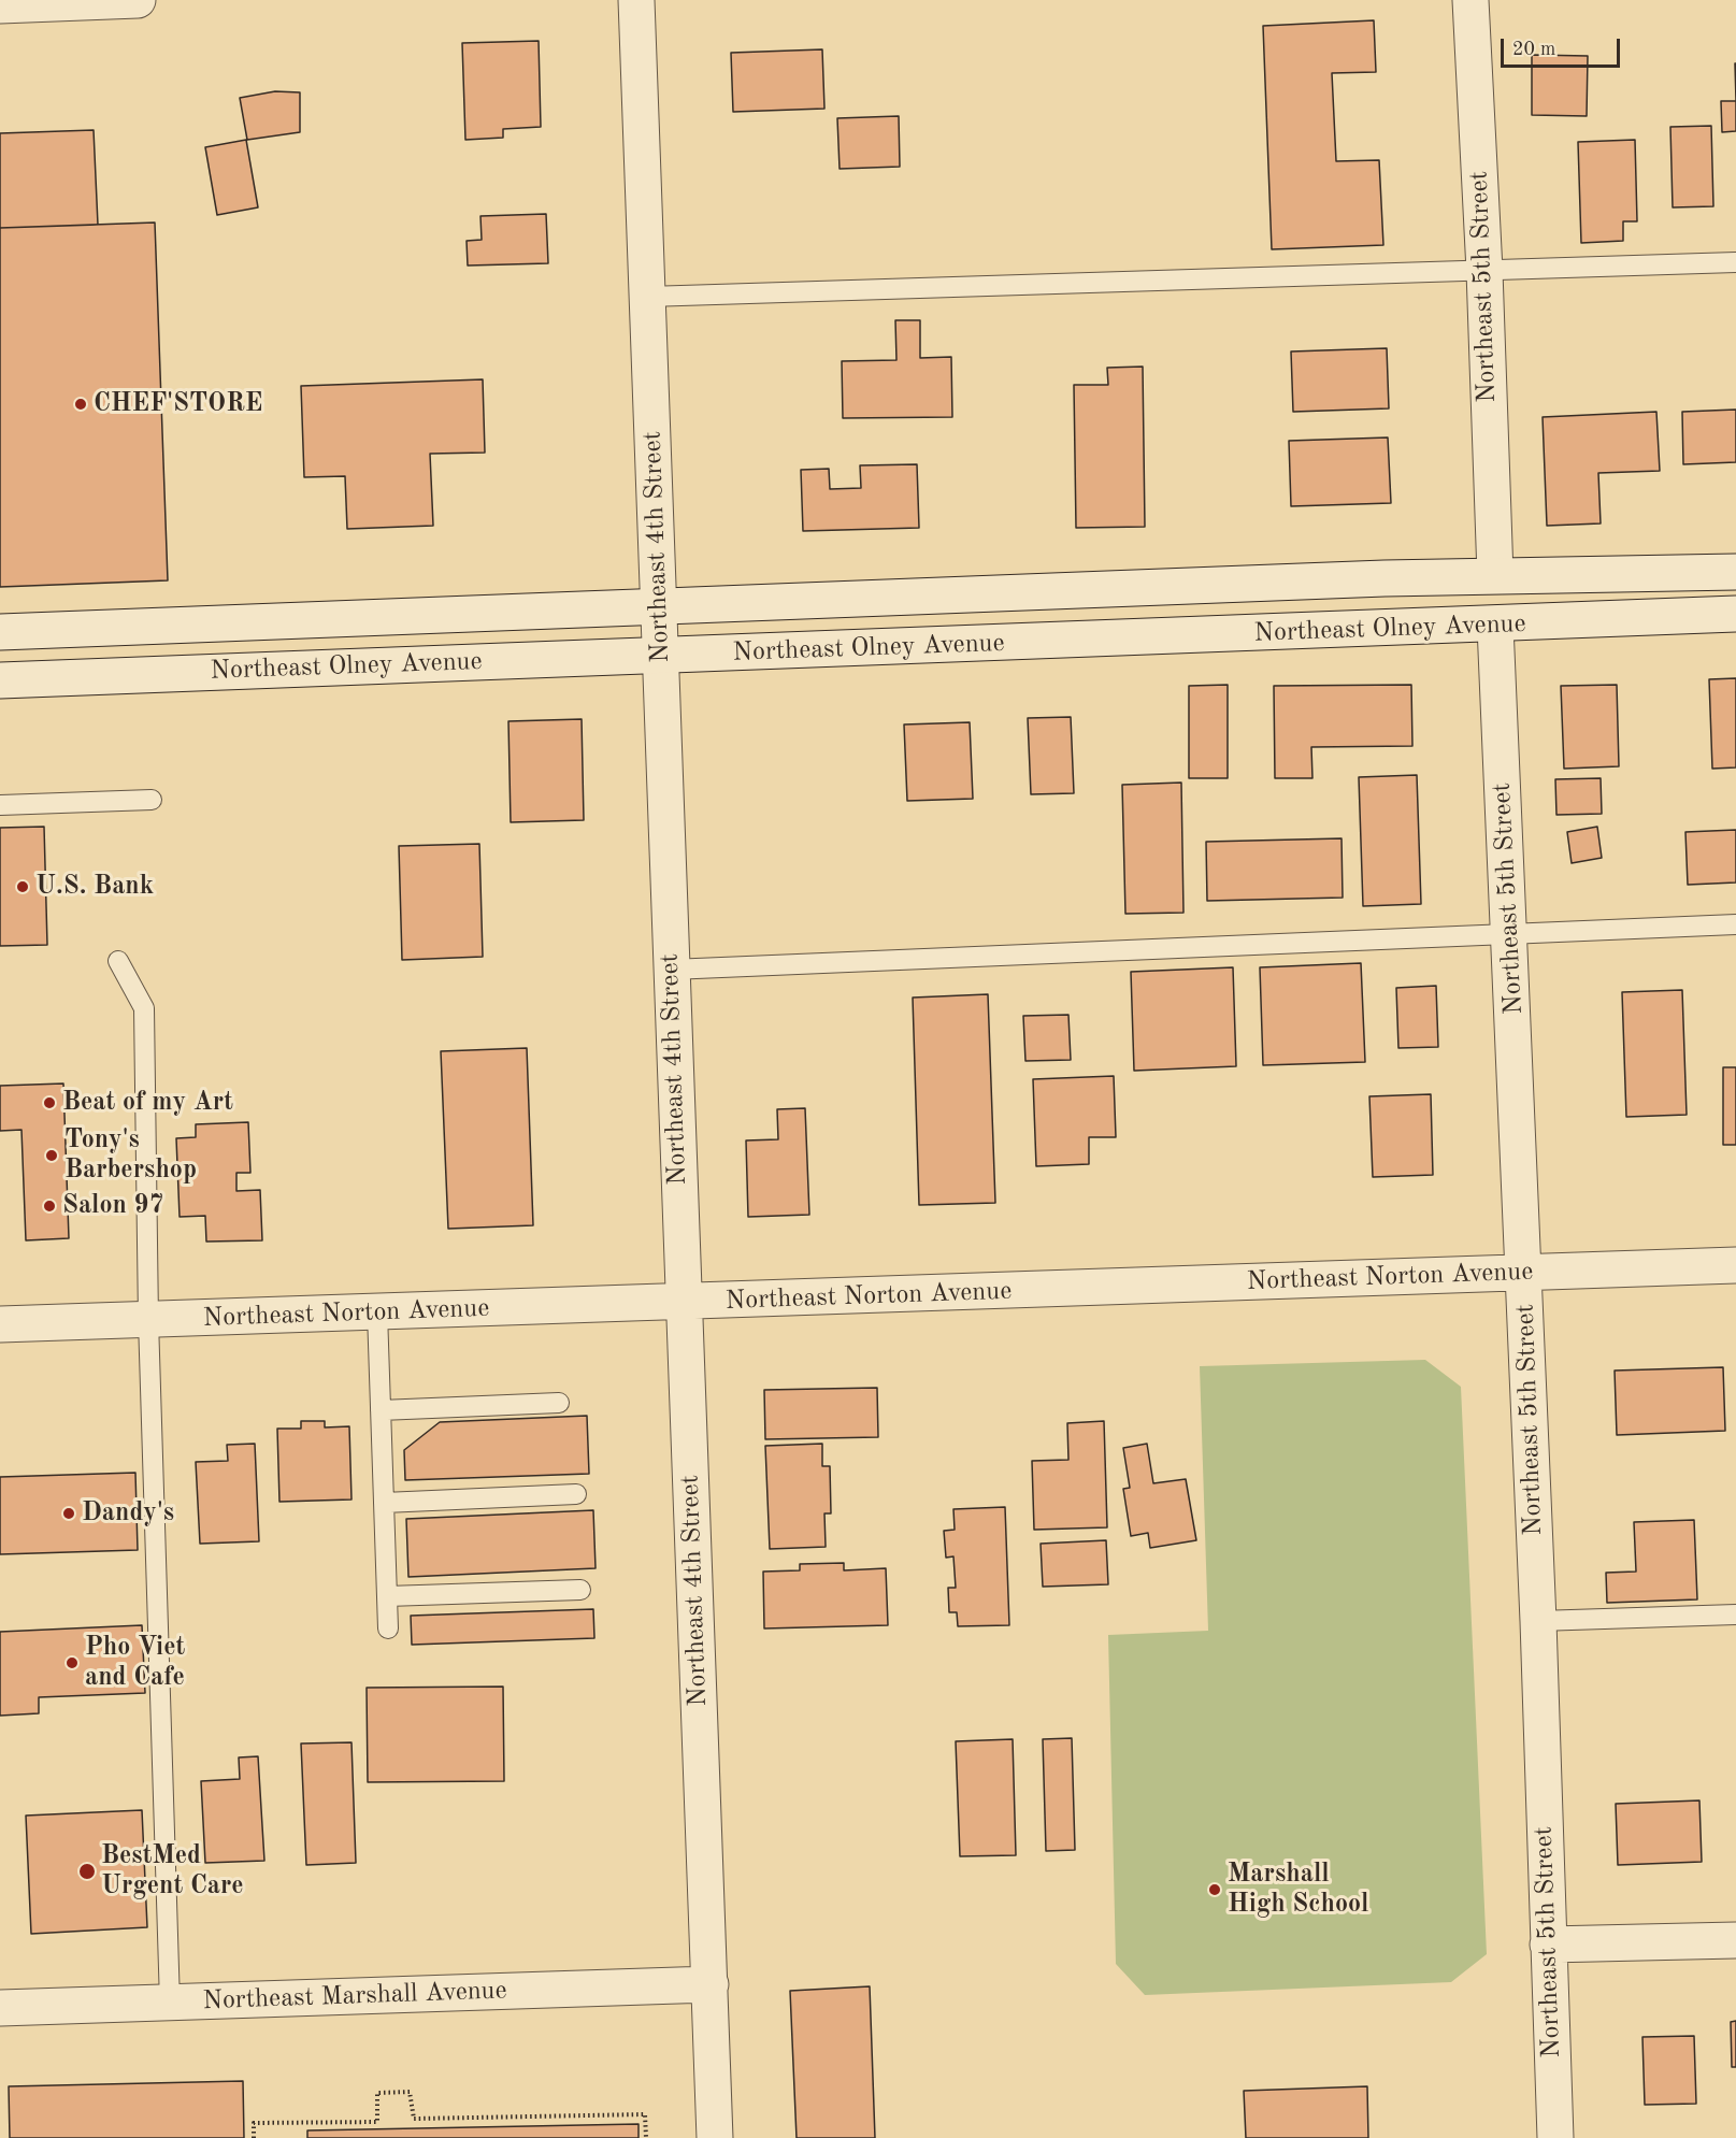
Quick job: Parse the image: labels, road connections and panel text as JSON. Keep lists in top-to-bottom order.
{
  "streets": {
    "street": [
      "Northeast 5th Street",
      "Northeast 4th Street",
      "Northeast Olney Avenue",
      "Northeast Norton Avenue",
      "Northeast Marshall Avenue"
    ]
  },
  "crossings": [
    ["Northeast 5th Street", "Northeast Olney Avenue"],
    ["Northeast 5th Street", "Northeast Norton Avenue"],
    ["Northeast 4th Street", "Northeast Olney Avenue"],
    ["Northeast 4th Street", "Northeast Norton Avenue"],
    ["Northeast 4th Street", "Northeast Marshall Avenue"]
  ],
  "places": [
    "CHEF'STORE",
    "U.S. Bank",
    "Beat of my Art",
    "Tony's Barbershop",
    "Salon 97",
    "Dandy's",
    "Pho Viet and Cafe",
    "BestMed Urgent Care",
    "Marshall High School"
  ],
  "scale_bar": "20 m"
}
